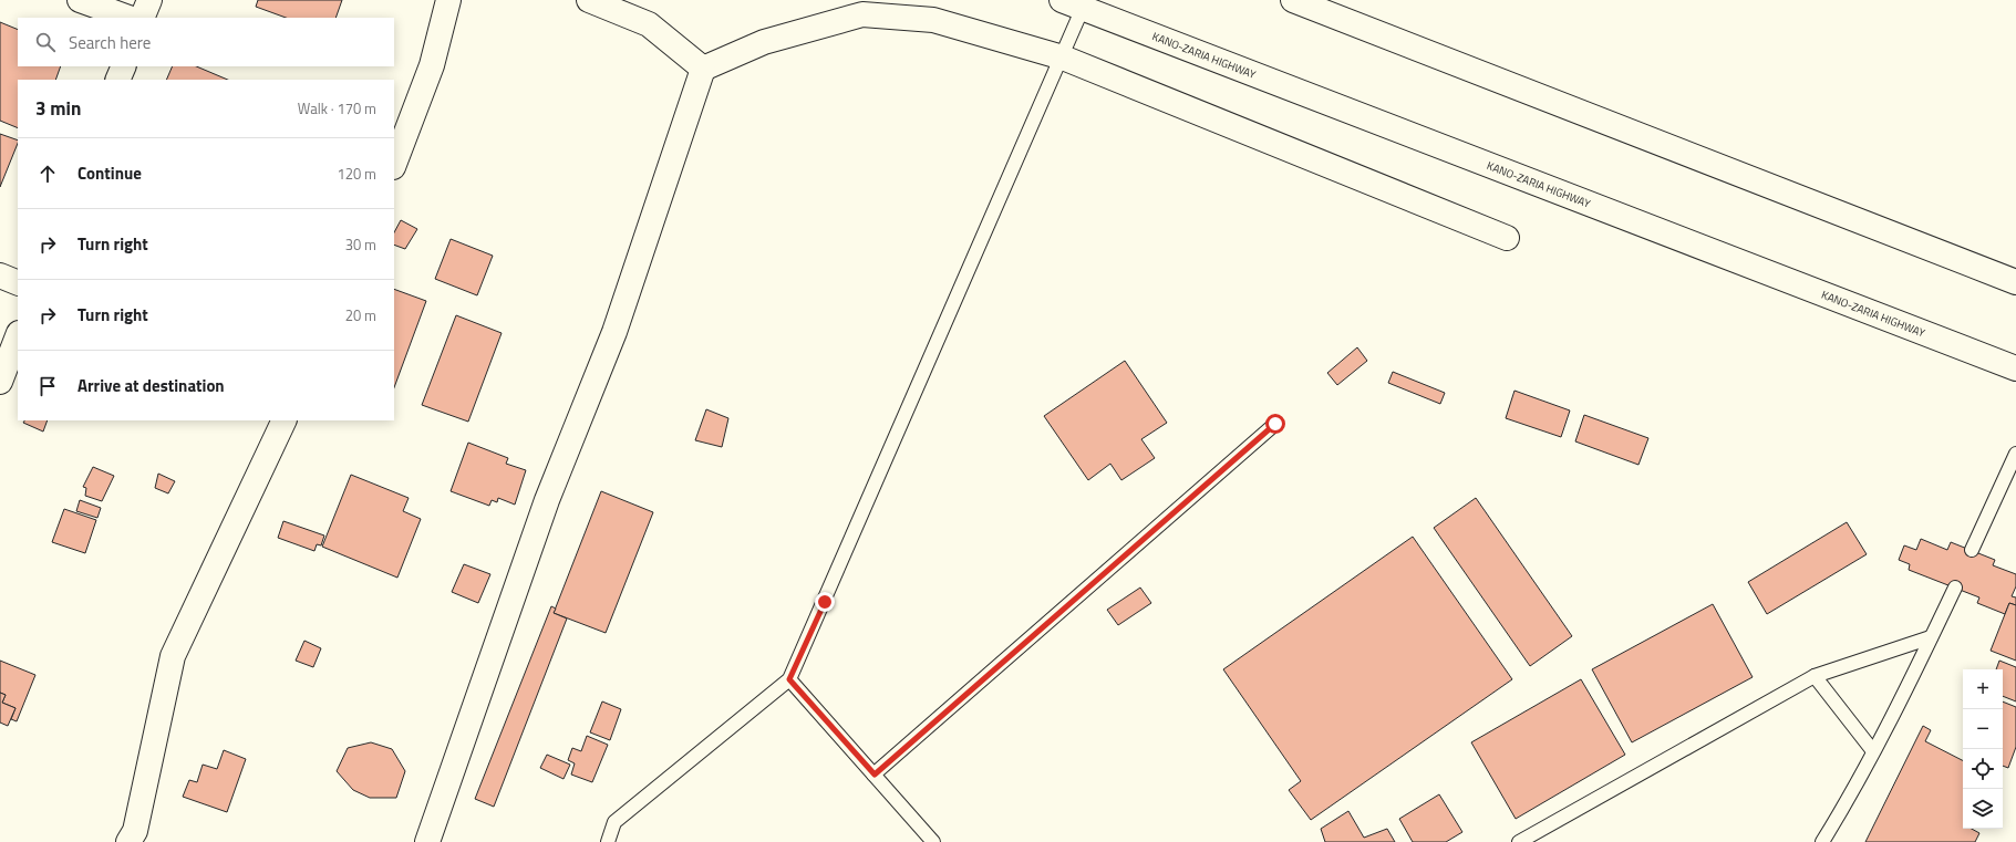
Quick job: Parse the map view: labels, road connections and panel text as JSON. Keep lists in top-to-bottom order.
{
  "streets": {
    "main road": ["KANO-ZARIA HIGHWAY"]
  },
  "page": {
    "search": "Search here",
    "heading": ["3 min", "Walk · 170 m"],
    "list": [
      ["Continue", "120 m"],
      ["Turn right", "30 m"],
      ["Turn right", "20 m"],
      "Arrive at destination"
    ],
    "map_buttons": ["+", "−"]
  }
}
